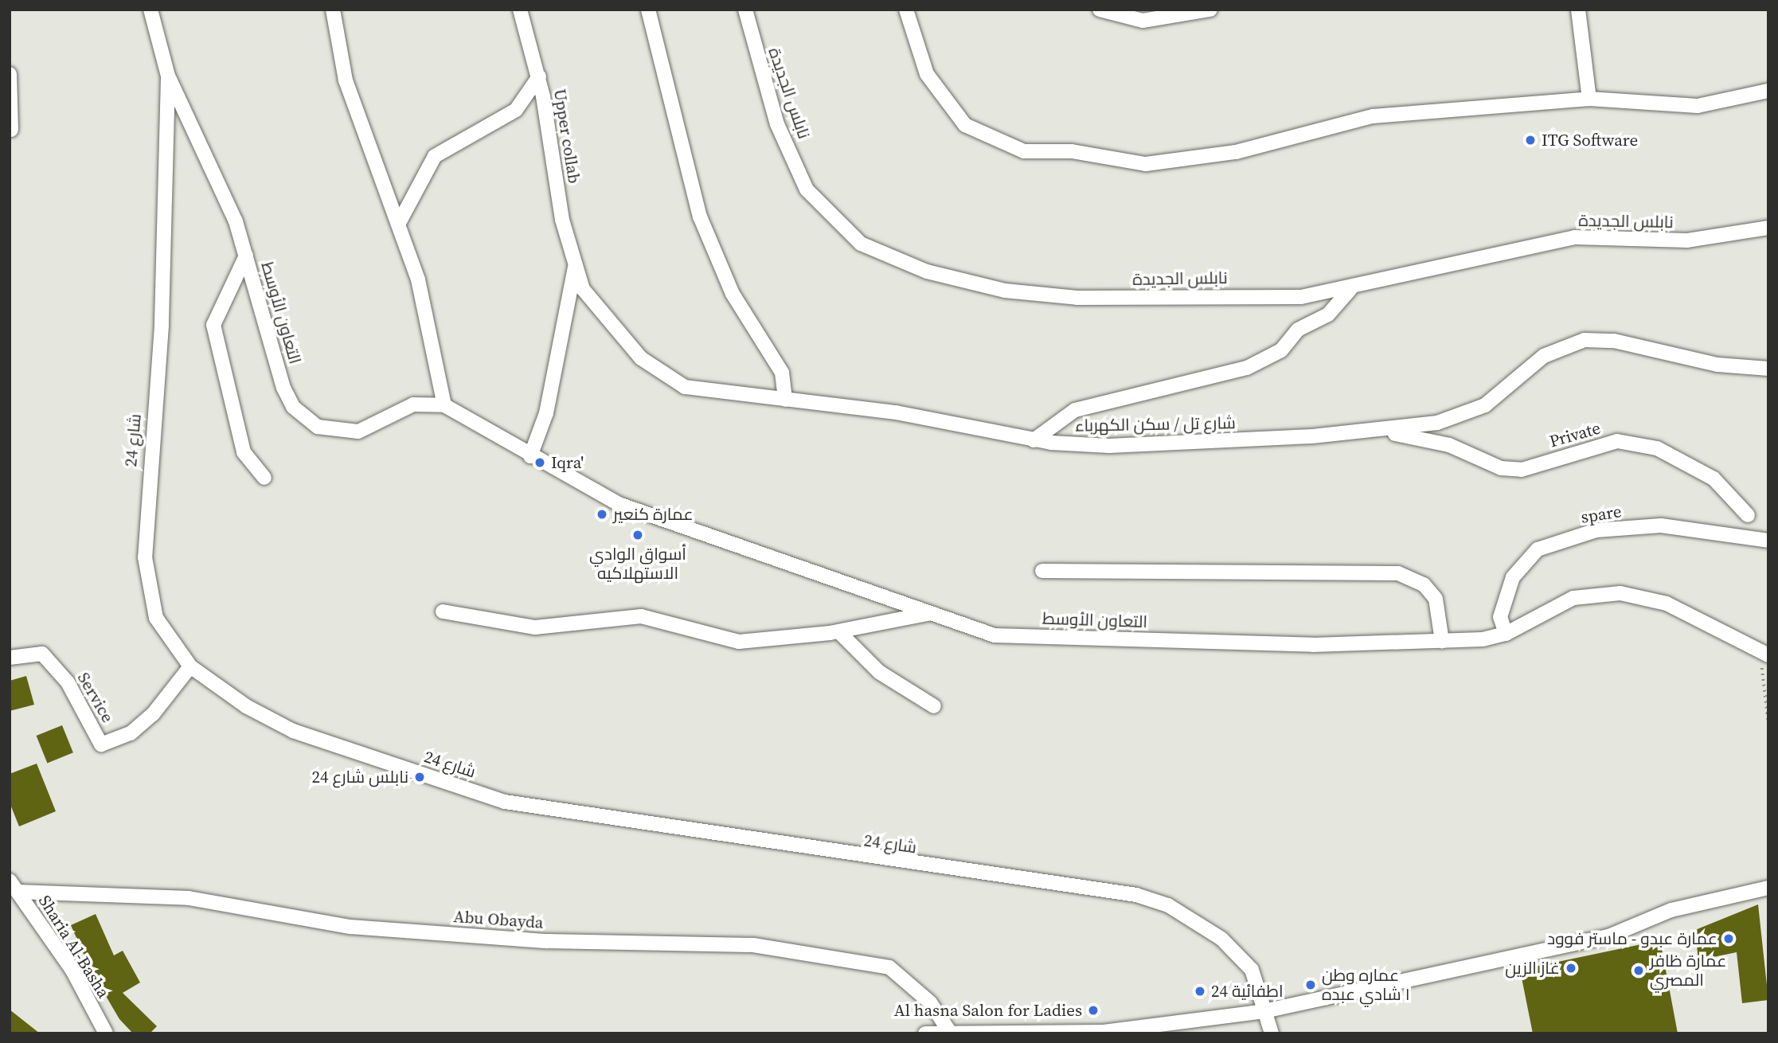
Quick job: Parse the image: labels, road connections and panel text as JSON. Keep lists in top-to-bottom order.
{
  "streets": {
    "street": [
      "نابلس الجديدة",
      "Upper collab",
      "التعاون الأوسط",
      "شارع تل / سكن الكهرباء",
      "Private",
      "شارع 24",
      "spare",
      "Service",
      "Abu Obayda",
      "Sharia Al-Basha"
    ]
  },
  "crossings": [
    ["Upper collab", "شارع تل / سكن الكهرباء"],
    ["التعاون الأوسط", "شارع 24"],
    ["التعاون الأوسط", "spare"],
    ["شارع 24", "Service"],
    ["Abu Obayda", "Sharia Al-Basha"]
  ],
  "places": [
    "ITG Software",
    "Iqra'",
    "عمارة كنعير",
    "أسواق الوادي الاستهلاكيه",
    "نابلس شارع 24",
    "عمارة عبدو - ماستر فوود",
    "غاز الزين",
    "عمارة ظافر المصري",
    "عماره وطن ١ شادي عبده",
    "اطفائية 24",
    "Al hasna Salon for Ladies"
  ]
}
